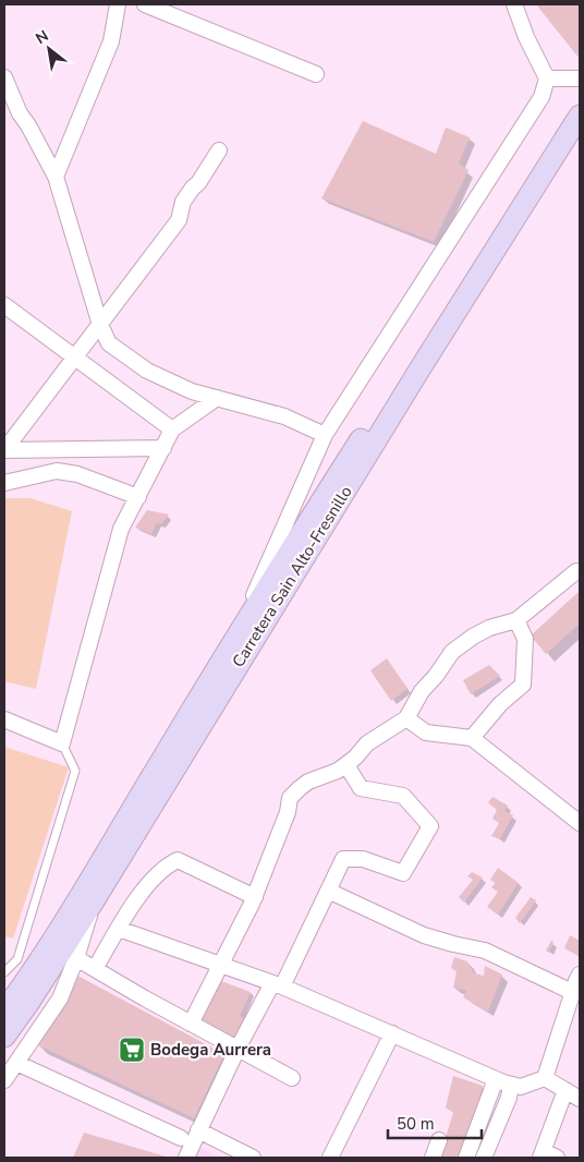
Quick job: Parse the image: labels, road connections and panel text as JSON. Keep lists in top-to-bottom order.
{
  "streets": {
    "main road": ["Carretera Sain Alto-Fresnillo"]
  },
  "places": {
    "supermarket": ["Bodega Aurrera"]
  },
  "scale_bar": "50 m",
  "north": "top left"
}
